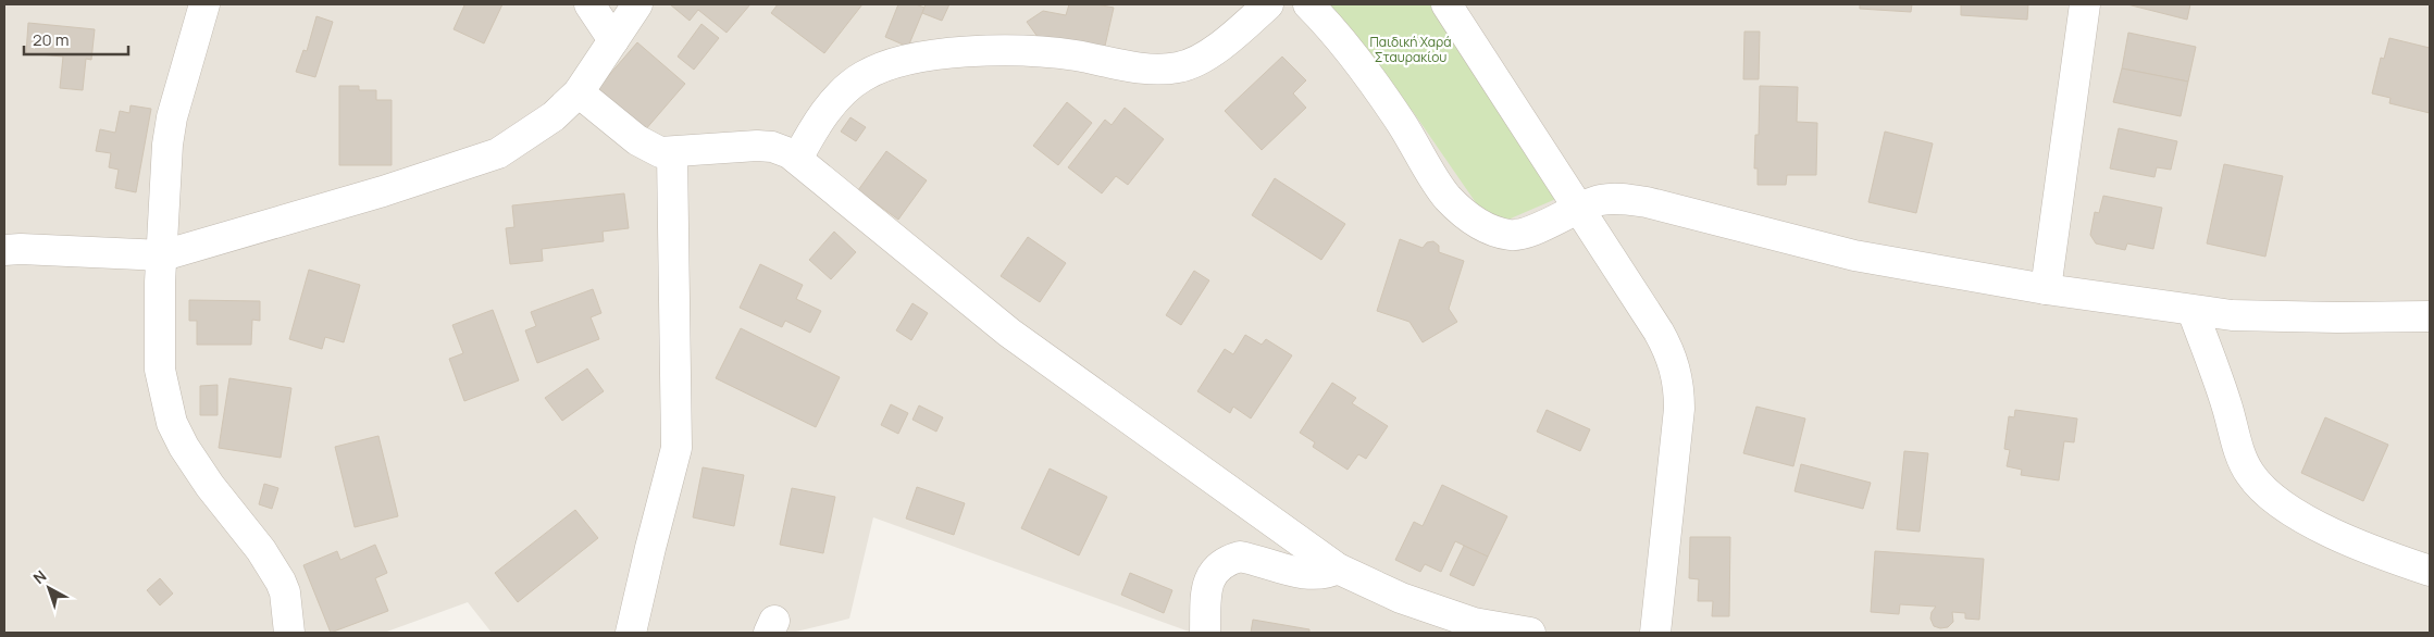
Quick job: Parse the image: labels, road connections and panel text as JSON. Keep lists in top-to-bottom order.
{
  "parks": ["Παιδική Χαρά Σταυρακίου"],
  "scale_bar": "20 m",
  "north": "top left"
}
